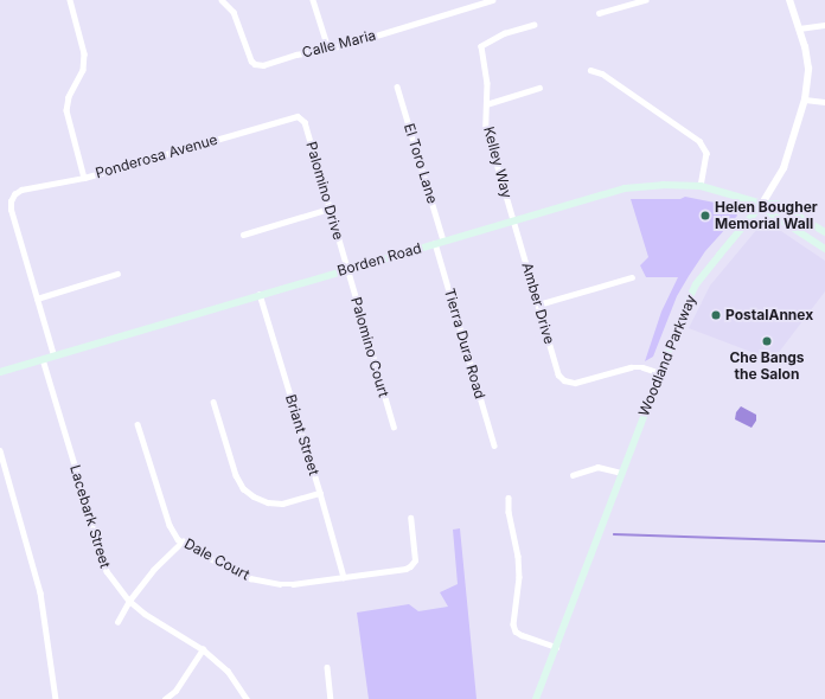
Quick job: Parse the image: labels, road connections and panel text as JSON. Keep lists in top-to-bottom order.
{
  "streets": {
    "main road": ["Borden Road", "Woodland Parkway"],
    "street": [
      "Calle Maria",
      "Ponderosa Avenue",
      "Kelley Way",
      "El Toro Lane",
      "Palomino Drive",
      "Amber Drive",
      "Tierra Dura Road",
      "Palomino Court",
      "Briant Street",
      "Lacebark Street",
      "Dale Court"
    ]
  },
  "crossings": [
    ["Ponderosa Avenue", "Palomino Drive"],
    ["Kelley Way", "Borden Road"],
    ["Kelley Way", "Amber Drive"],
    ["El Toro Lane", "Borden Road"],
    ["Palomino Drive", "Borden Road"],
    ["Palomino Drive", "Palomino Court"],
    ["Borden Road", "Amber Drive"],
    ["Borden Road", "Tierra Dura Road"],
    ["Borden Road", "Palomino Court"],
    ["Borden Road", "Woodland Parkway"],
    ["Borden Road", "Briant Street"],
    ["Borden Road", "Lacebark Street"],
    ["Amber Drive", "Woodland Parkway"],
    ["Briant Street", "Dale Court"]
  ],
  "places": ["Helen Bougher Memorial Wall", "PostalAnnex", "Che Bangs the Salon"]
}
